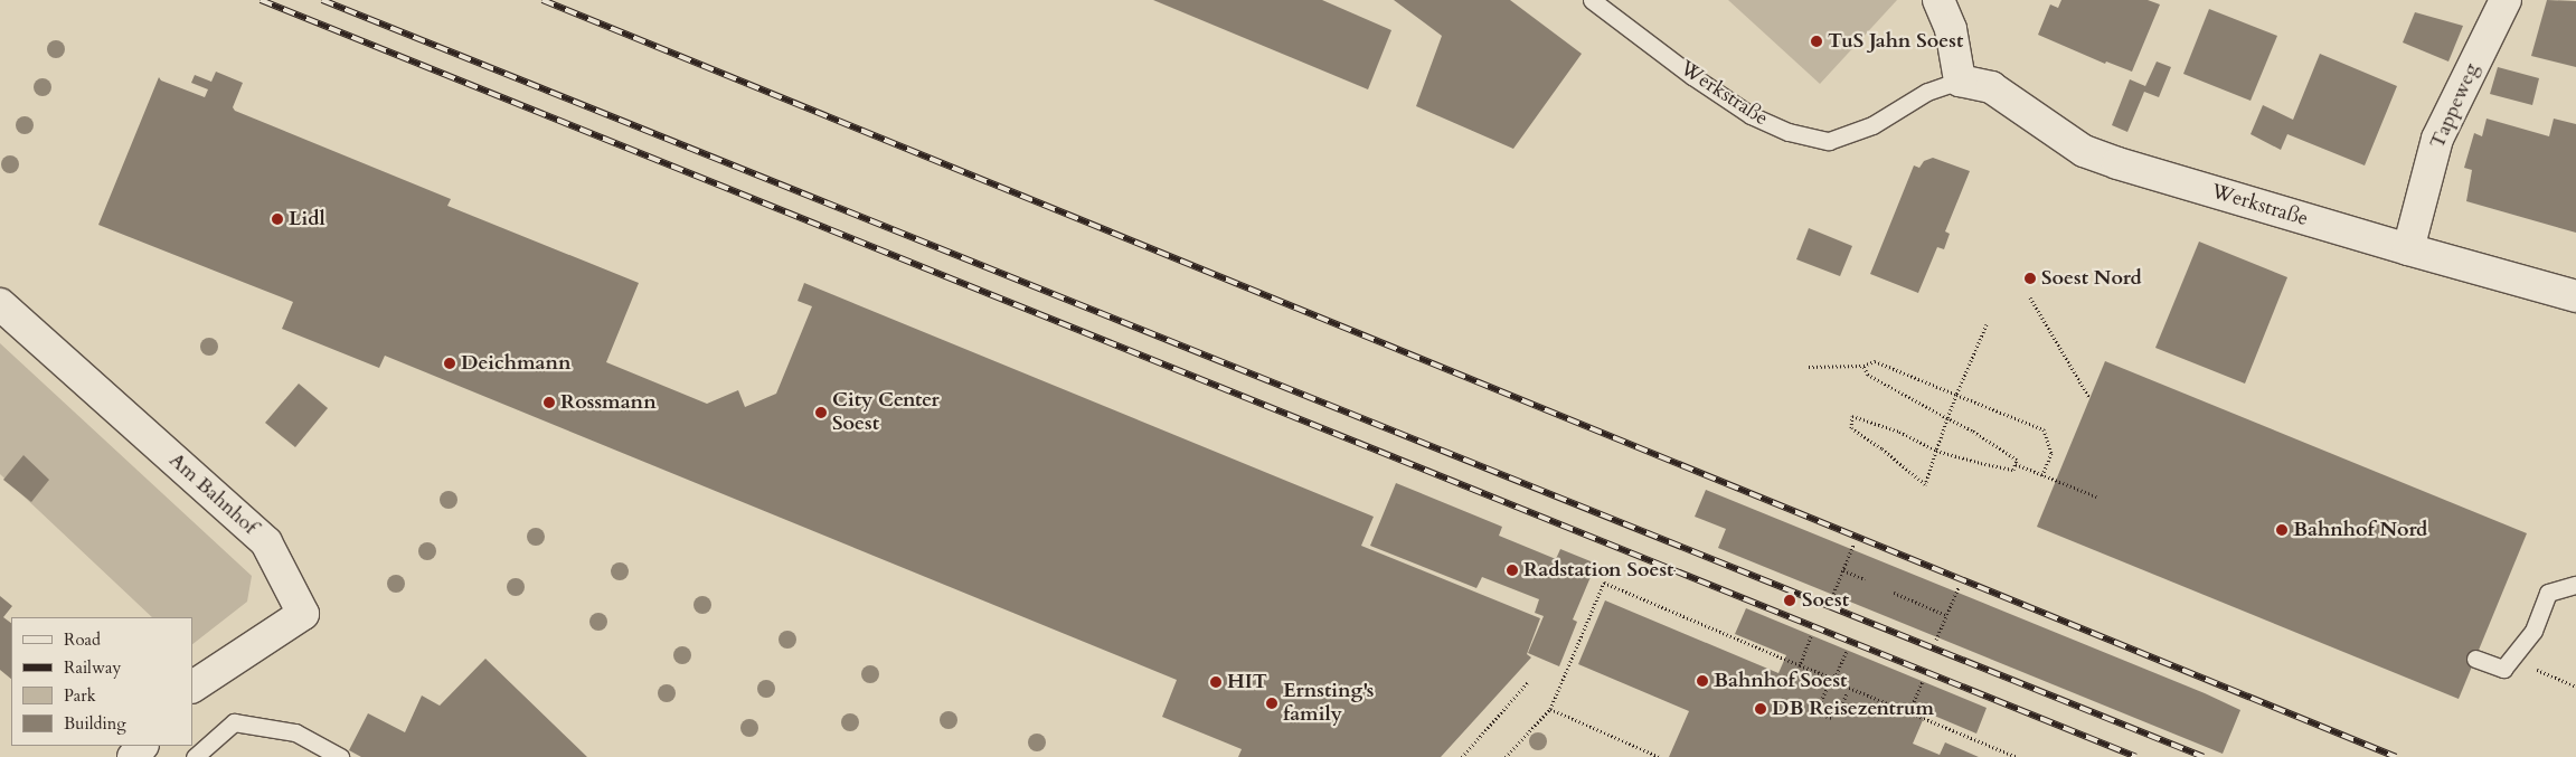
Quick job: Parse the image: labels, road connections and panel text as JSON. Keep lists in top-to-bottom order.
{
  "streets": {
    "street": ["Werkstraße", "Tappeweg", "Am Bahnhof"]
  },
  "crossings": [
    ["Werkstraße", "Tappeweg"]
  ],
  "places": [
    "TuS Jahn Soest",
    "Lidl",
    "Soest Nord",
    "Deichmann",
    "Rossmann",
    "City Center Soest",
    "Bahnhof Nord",
    "Radstation Soest",
    "Soest",
    "Bahnhof Soest",
    "HIT",
    "Ernsting's family",
    "DB Reisezentrum"
  ],
  "legend": [
    "Road",
    "Railway",
    "Park",
    "Building"
  ]
}
